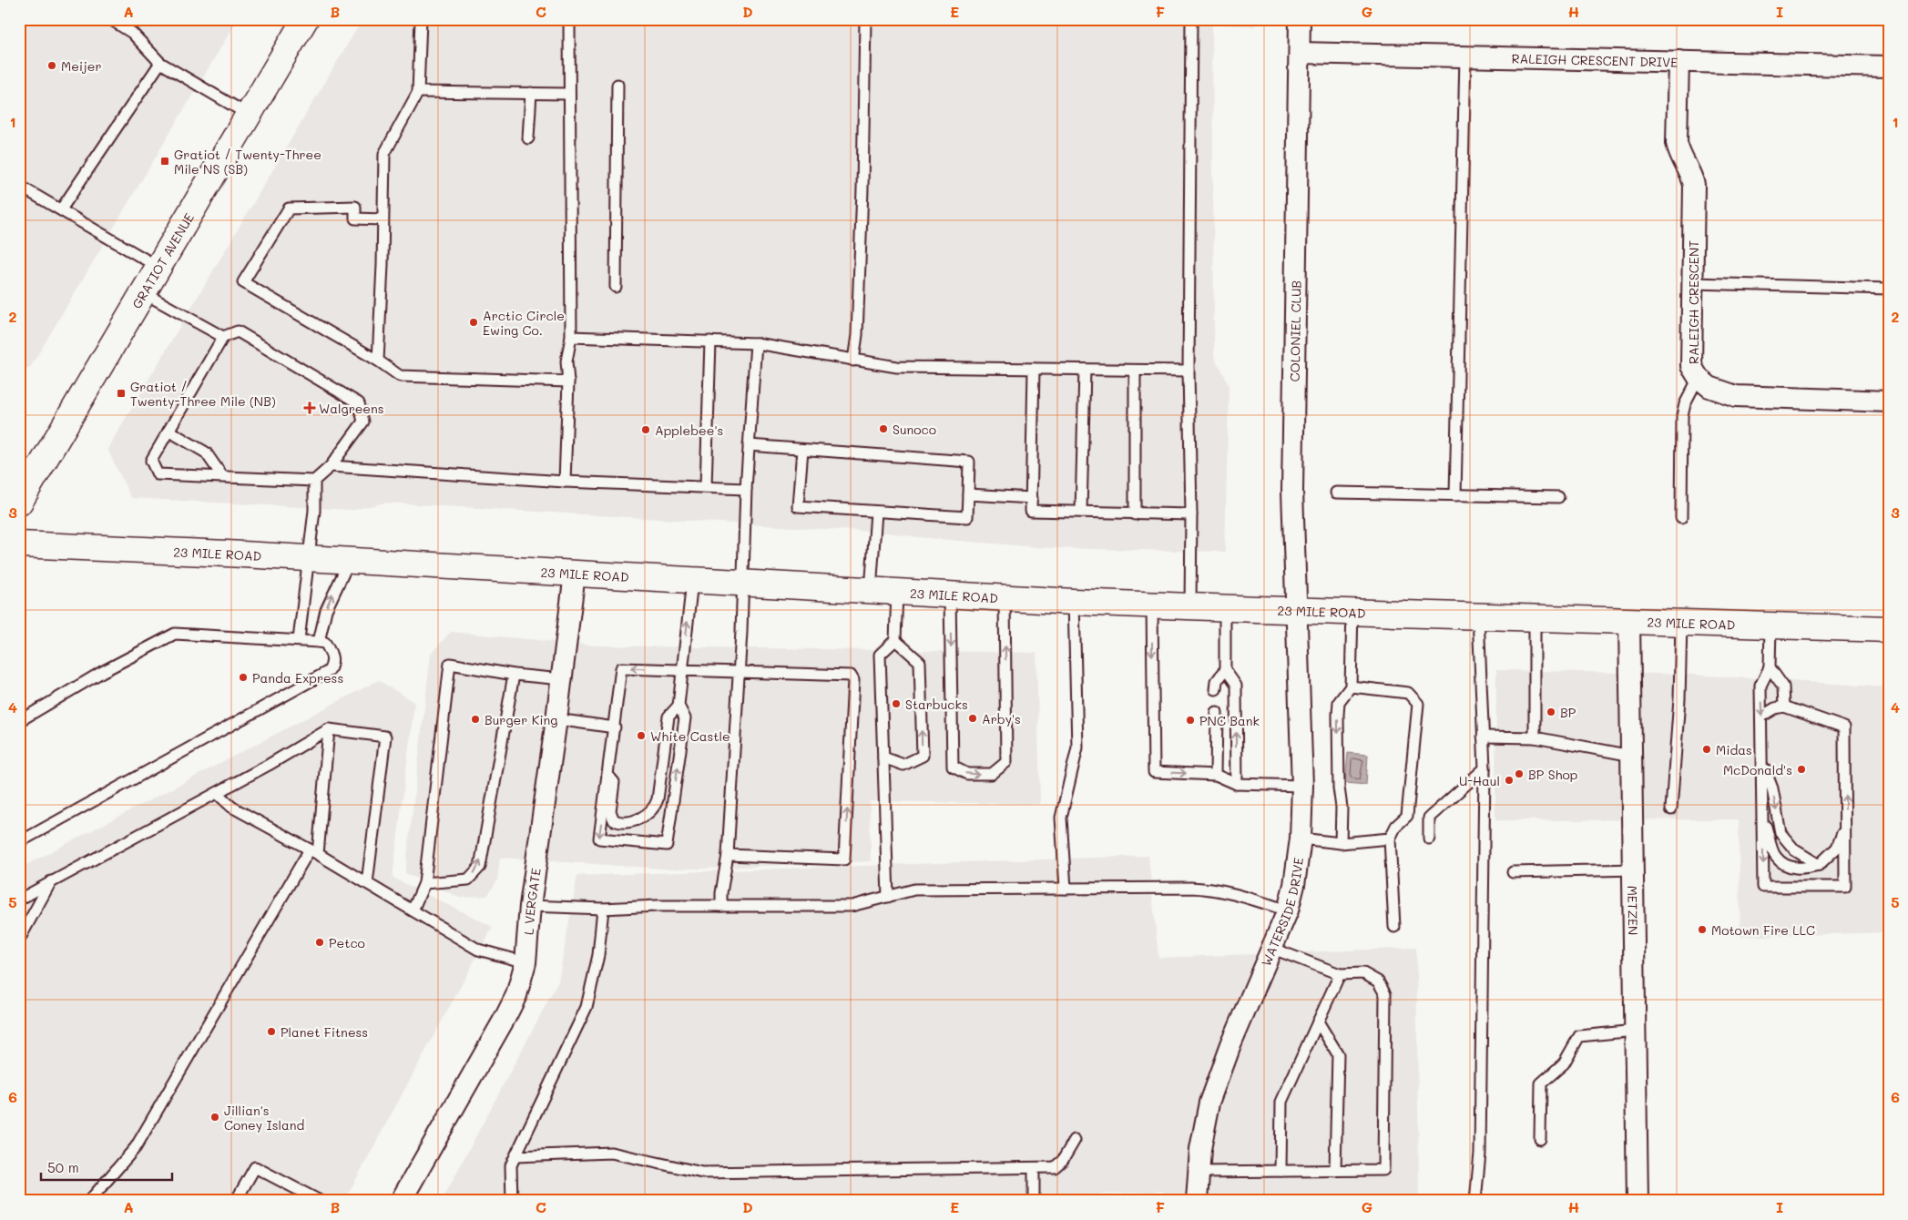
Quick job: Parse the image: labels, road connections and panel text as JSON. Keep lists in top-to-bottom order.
{
  "streets": {
    "main road": ["GRATIOT AVENUE", "23 MILE ROAD"],
    "street": [
      "RALEIGH CRESCENT DRIVE",
      "RALEIGH CRESCENT",
      "COLONIEL CLUB",
      "L VERGATE",
      "METZEN",
      "WATERSIDE DRIVE"
    ]
  },
  "crossings": [
    ["RALEIGH CRESCENT DRIVE", "RALEIGH CRESCENT"],
    ["RALEIGH CRESCENT DRIVE", "COLONIEL CLUB"],
    ["COLONIEL CLUB", "23 MILE ROAD"],
    ["COLONIEL CLUB", "WATERSIDE DRIVE"],
    ["23 MILE ROAD", "L VERGATE"],
    ["23 MILE ROAD", "METZEN"],
    ["23 MILE ROAD", "WATERSIDE DRIVE"]
  ],
  "places": {
    "other": [
      "Meijer",
      "Arctic Circle Ewing Co.",
      "Sunoco",
      "Applebee's",
      "Panda Express",
      "Starbucks",
      "BP",
      "Arby's",
      "Burger King",
      "PNC Bank",
      "White Castle",
      "Midas",
      "McDonald's",
      "BP Shop",
      "U-Haul",
      "Motown Fire LLC",
      "Petco",
      "Planet Fitness",
      "Jillian's Coney Island"
    ],
    "transit": ["Gratiot / Twenty-Three Mile NS (SB)", "Gratiot / Twenty-Three Mile (NB)"],
    "health": ["Walgreens"]
  },
  "scale_bar": "50 m",
  "grid": {
    "columns": [
      "A",
      "B",
      "C",
      "D",
      "E",
      "F",
      "G",
      "H",
      "I"
    ],
    "rows": [
      "1",
      "2",
      "3",
      "4",
      "5",
      "6"
    ]
  }
}
